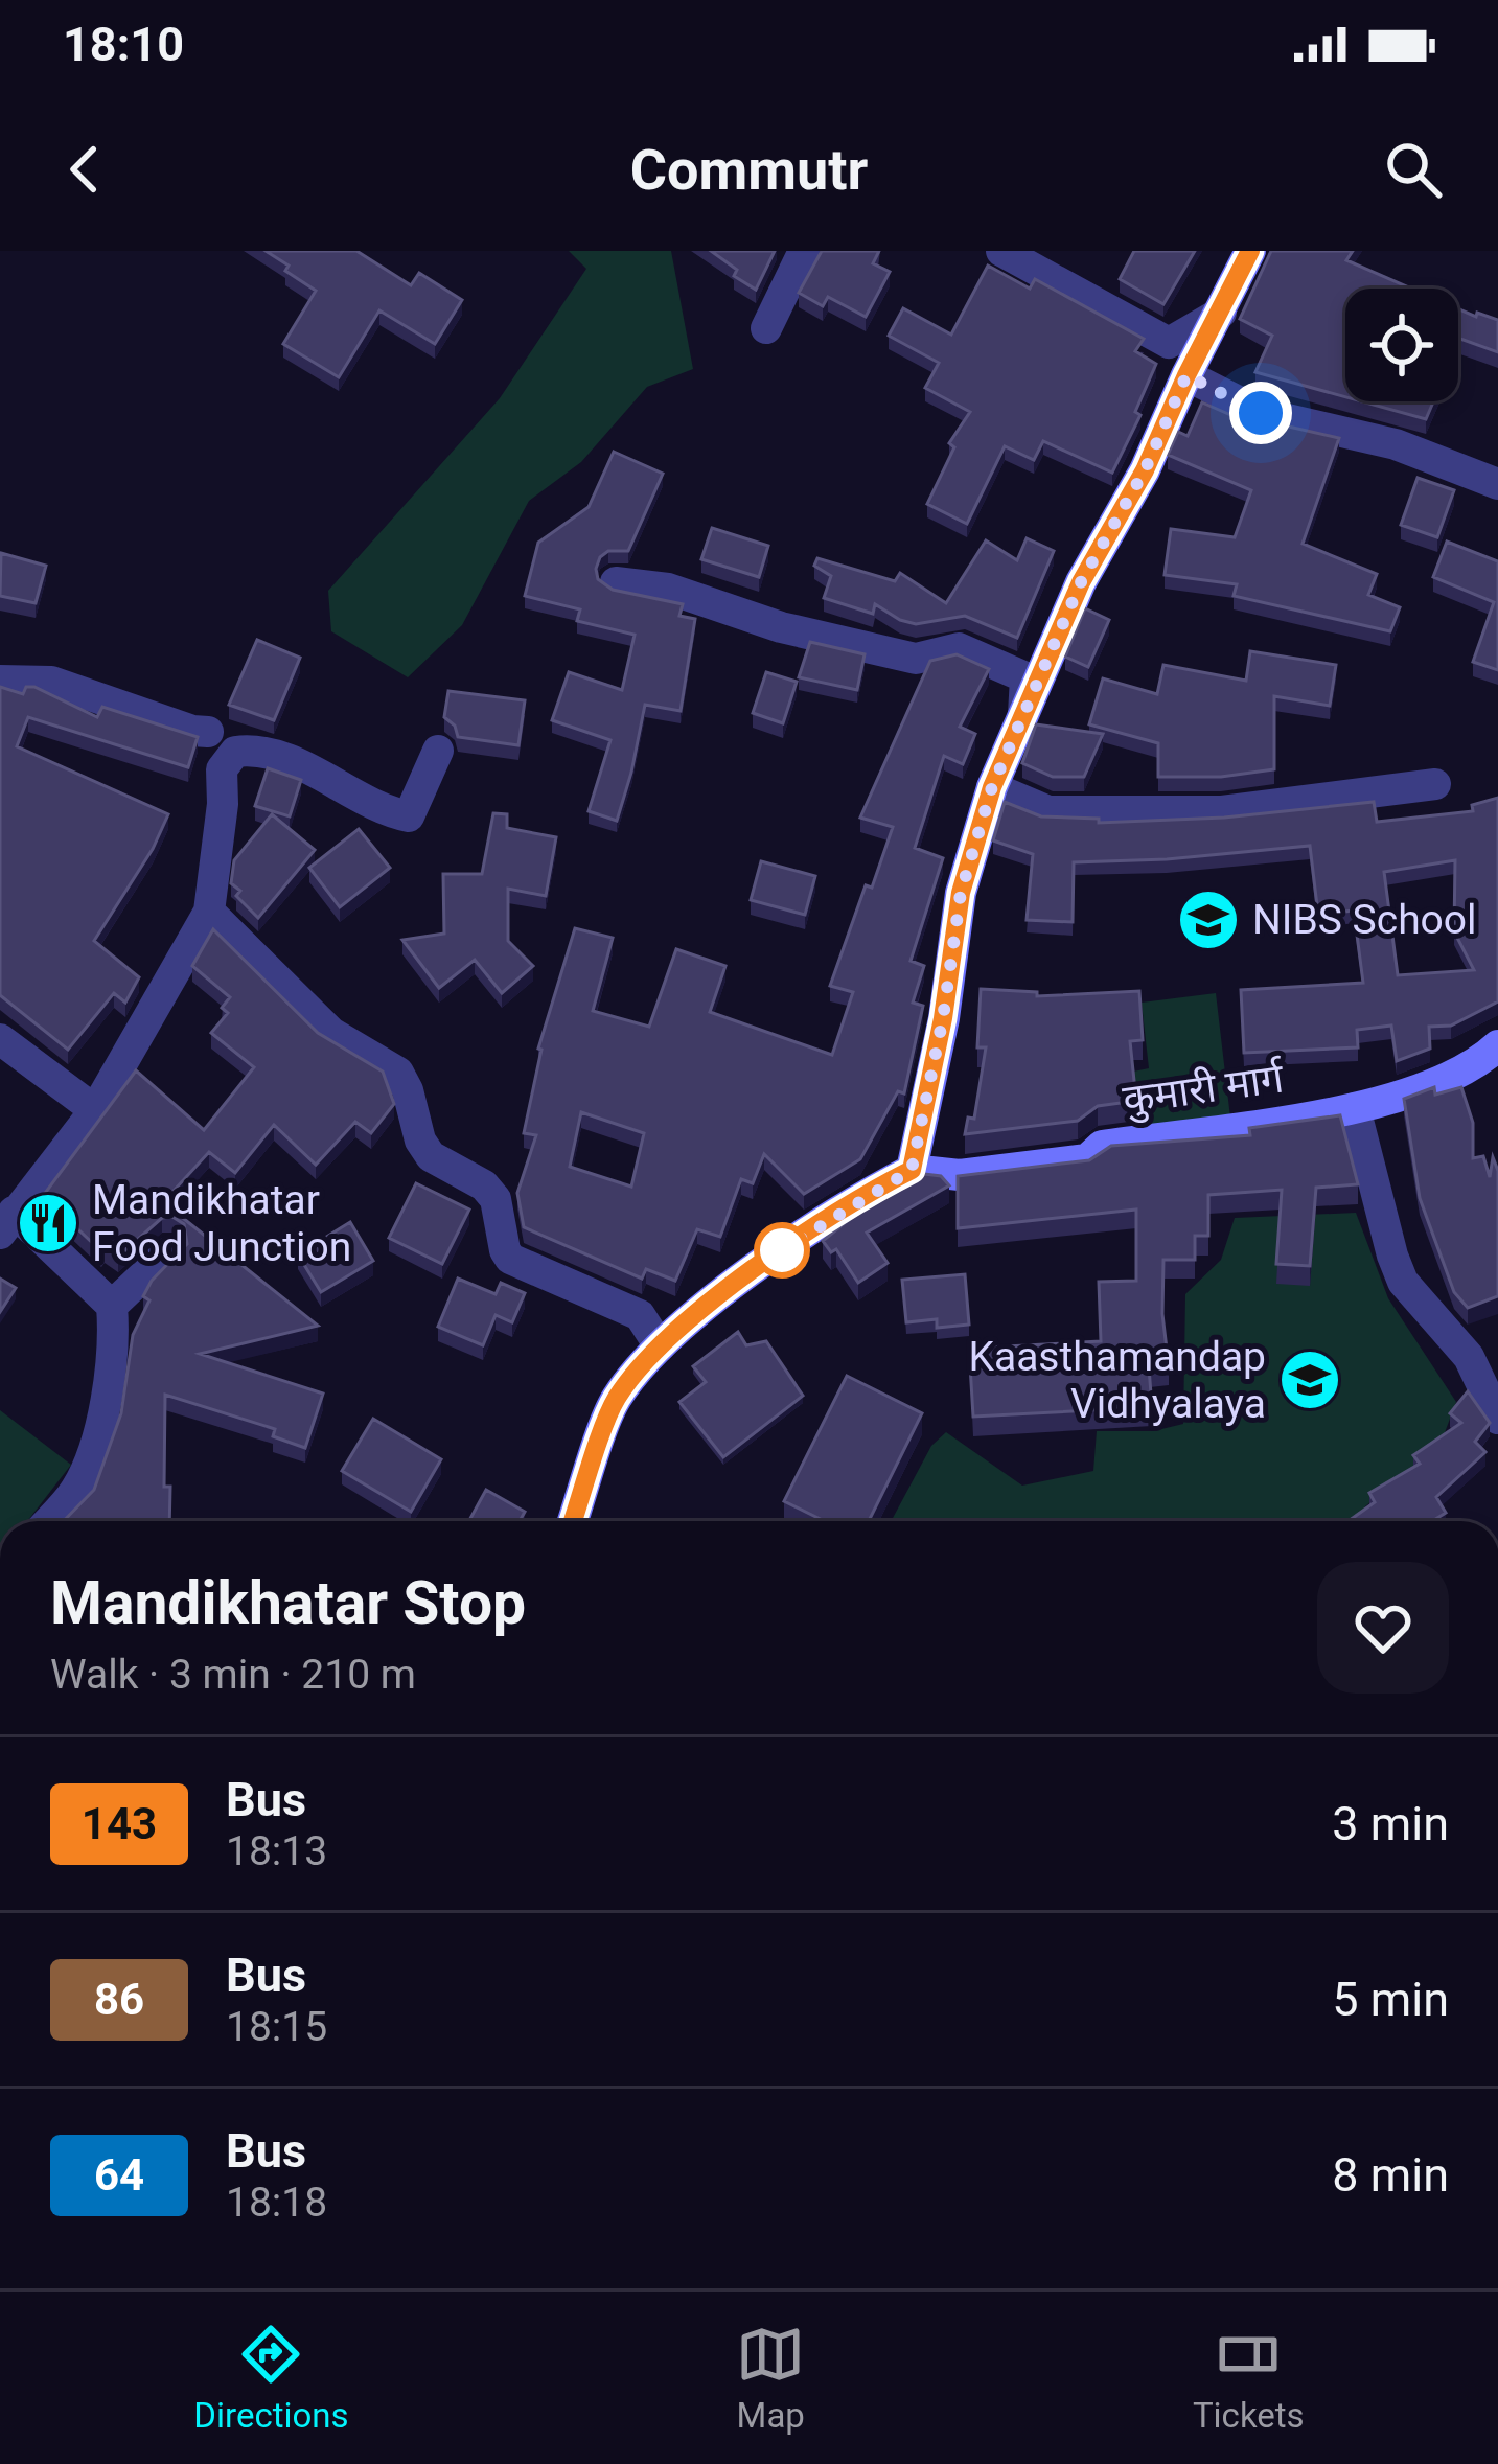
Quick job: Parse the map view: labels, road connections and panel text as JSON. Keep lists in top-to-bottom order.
{
  "streets": {
    "main road": ["कुमारी मार्ग"]
  },
  "places": {
    "school or university": ["NIBS School", "Kaasthamandap Vidhyalaya"],
    "restaurant": ["Mandikhatar Food Junction"]
  },
  "lines": ["bus line 143"],
  "page": {
    "status": "18:10",
    "header": "Commutr",
    "heading": ["Mandikhatar Stop", "Walk · 3 min · 210 m"],
    "list": [
      {
        "mark": "143",
        "name": "Bus",
        "note": "18:13",
        "value": "3 min"
      },
      {
        "mark": "86",
        "name": "Bus",
        "note": "18:15",
        "value": "5 min"
      },
      {
        "mark": "64",
        "name": "Bus",
        "note": "18:18",
        "value": "8 min"
      }
    ],
    "tabs": ["Directions", "Map", "Tickets"]
  }
}
